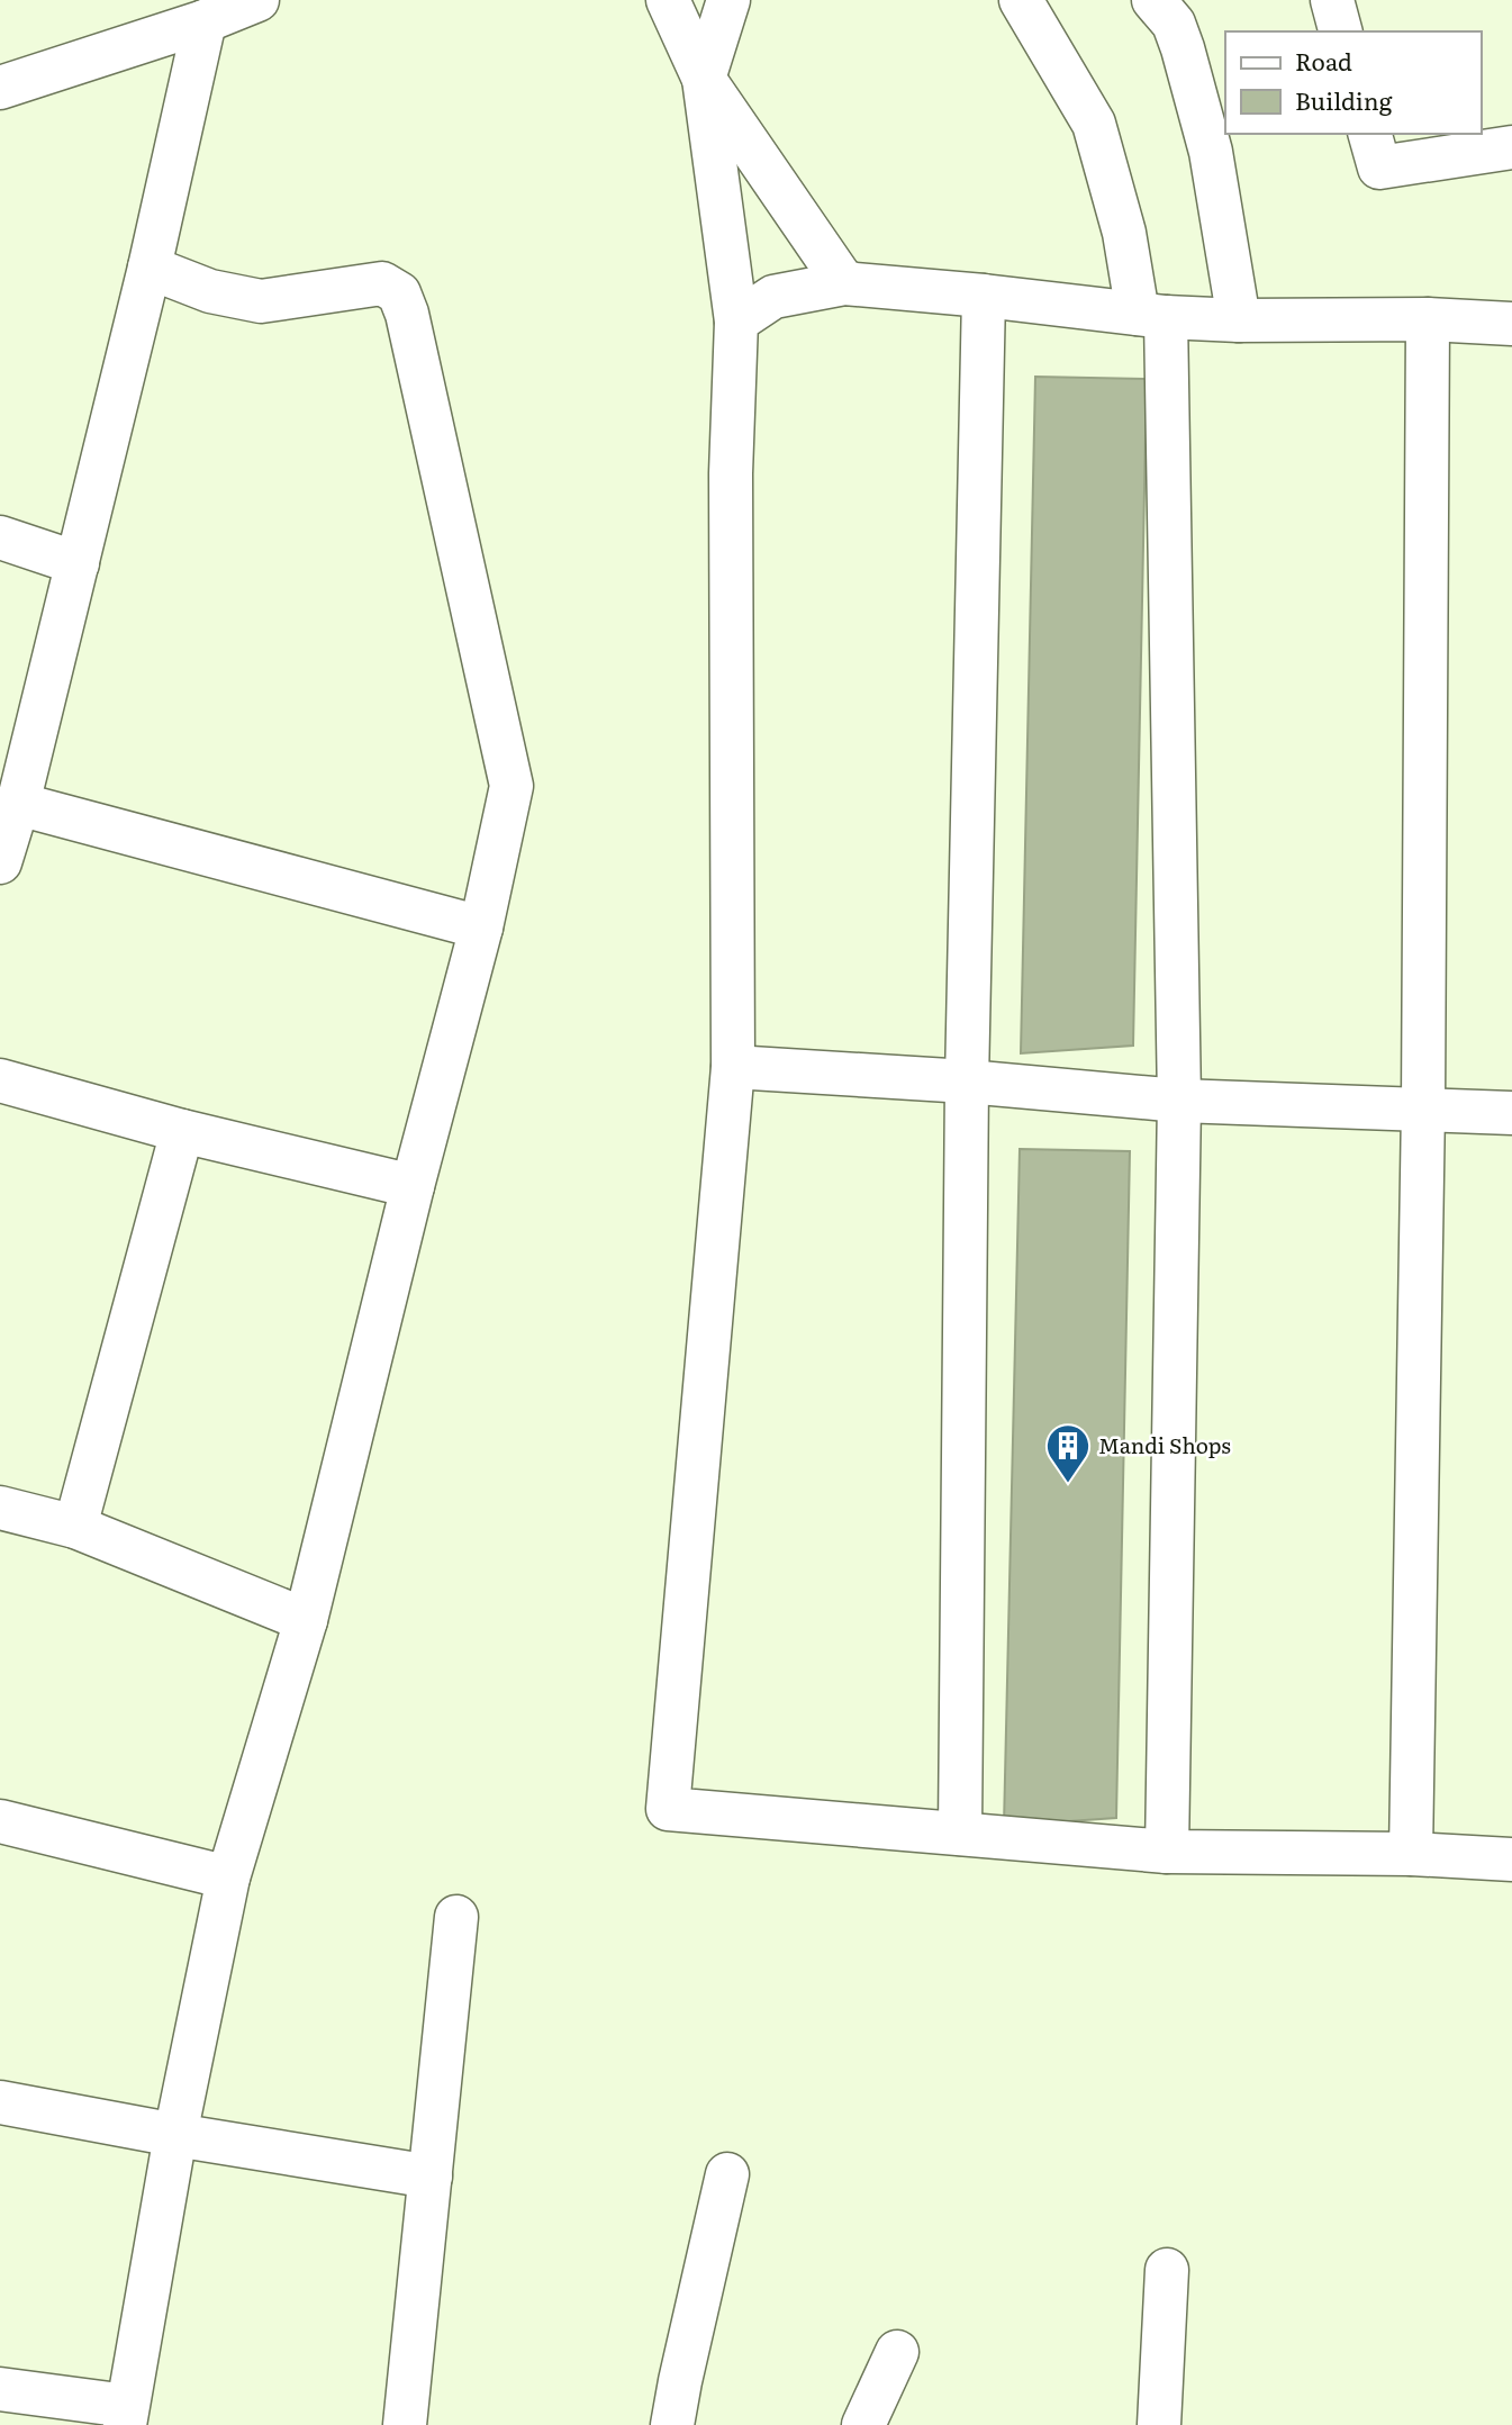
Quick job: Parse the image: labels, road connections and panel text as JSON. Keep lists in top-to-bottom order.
{
  "places": {
    "building": ["Mandi Shops"]
  },
  "legend": ["Road", "Building"]
}
